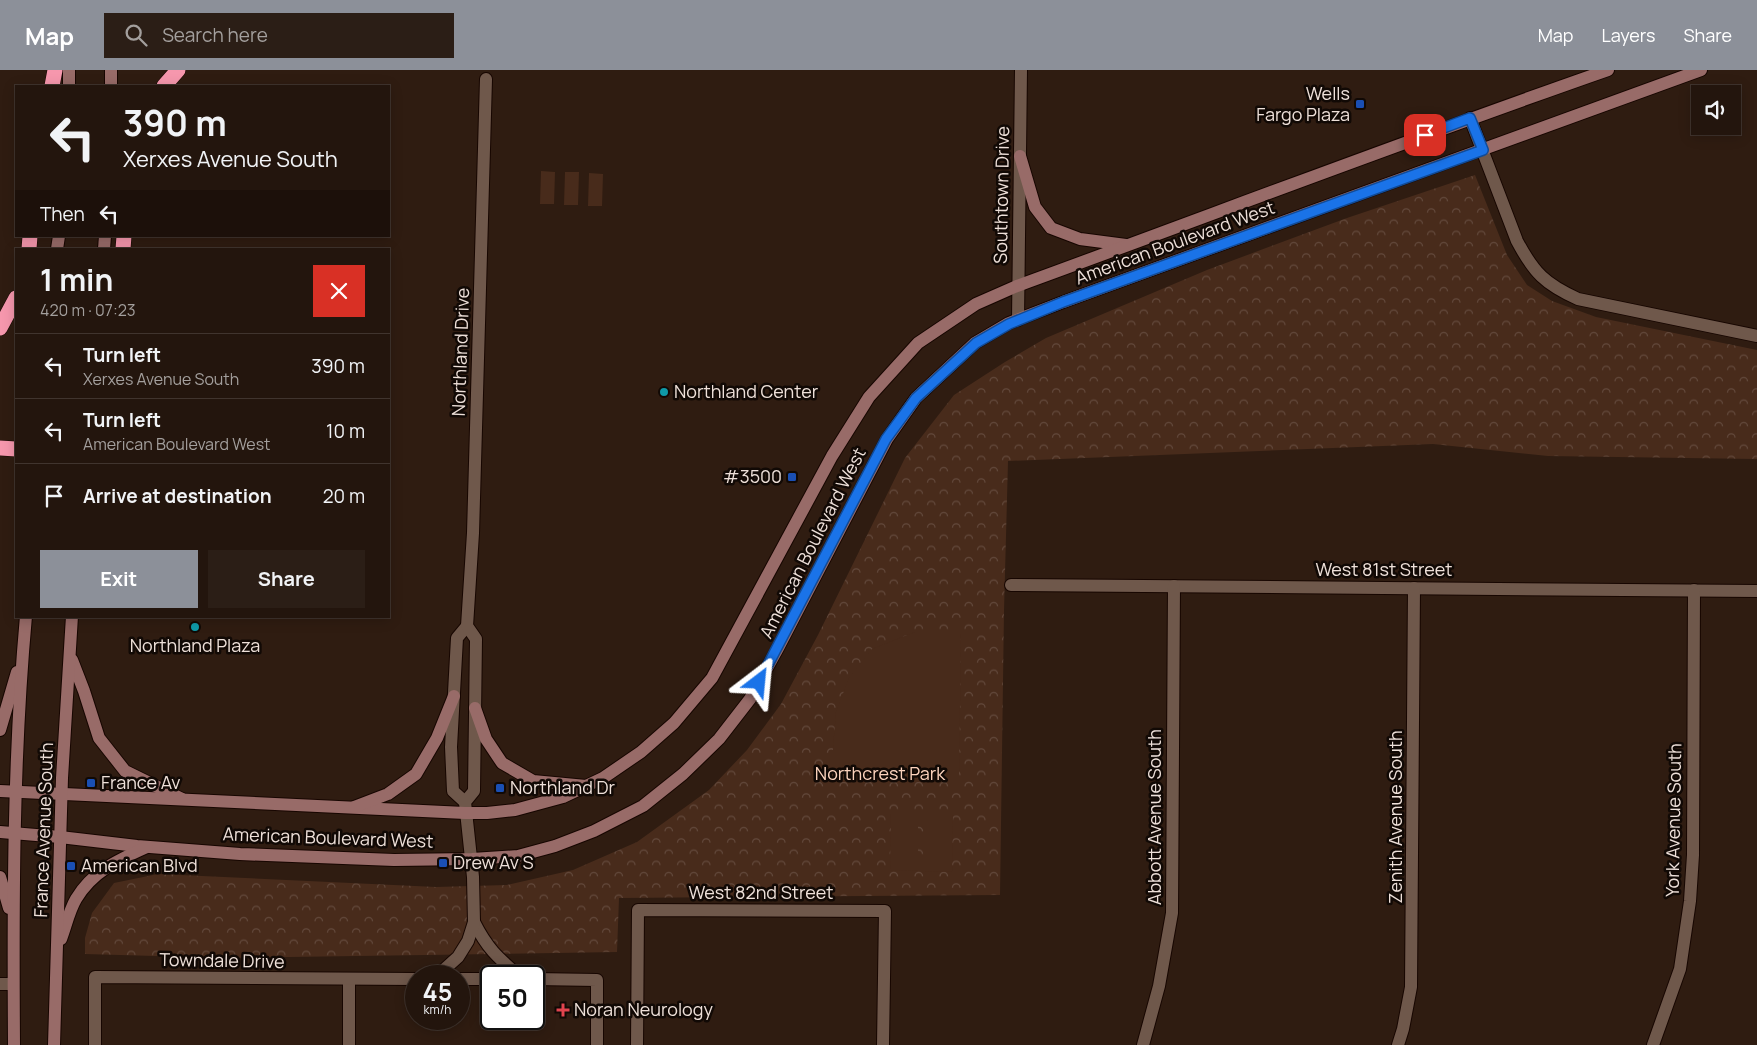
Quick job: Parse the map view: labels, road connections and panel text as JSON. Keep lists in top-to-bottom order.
{
  "streets": {
    "main road": ["American Boulevard West", "France Avenue South"],
    "street": [
      "Southtown Drive",
      "Northland Drive",
      "West 81st Street",
      "Abbott Avenue South",
      "Zenith Avenue South",
      "York Avenue South",
      "West 82nd Street",
      "Towndale Drive"
    ]
  },
  "crossings": [
    ["Southtown Drive", "American Boulevard West"],
    ["American Boulevard West", "Northland Drive"],
    ["American Boulevard West", "France Avenue South"],
    ["West 81st Street", "Abbott Avenue South"],
    ["West 81st Street", "Zenith Avenue South"],
    ["West 81st Street", "York Avenue South"]
  ],
  "parks": ["Northcrest Park"],
  "places": {
    "transit": [
      "Wells Fargo Plaza",
      "#3500",
      "France Av",
      "Northland Dr",
      "Drew Av S",
      "American Blvd"
    ],
    "other": ["Northland Center", "Northland Plaza"],
    "health": ["Noran Neurology"]
  },
  "page": {
    "header": "Map",
    "search": "Search here",
    "nav": ["Map", "Layers", "Share"],
    "turn": ["390 m", "Xerxes Avenue South"],
    "then": "Then",
    "heading": ["1 min", "420 m · 07:23"],
    "list": [
      {
        "name": "Turn left",
        "note": "Xerxes Avenue South",
        "value": "390 m"
      },
      {
        "name": "Turn left",
        "note": "American Boulevard West",
        "value": "10 m"
      },
      {
        "name": "Arrive at destination",
        "value": "20 m"
      }
    ],
    "buttons": ["Exit", "Share"],
    "speed": "45 km/h",
    "limit": "50"
  }
}
